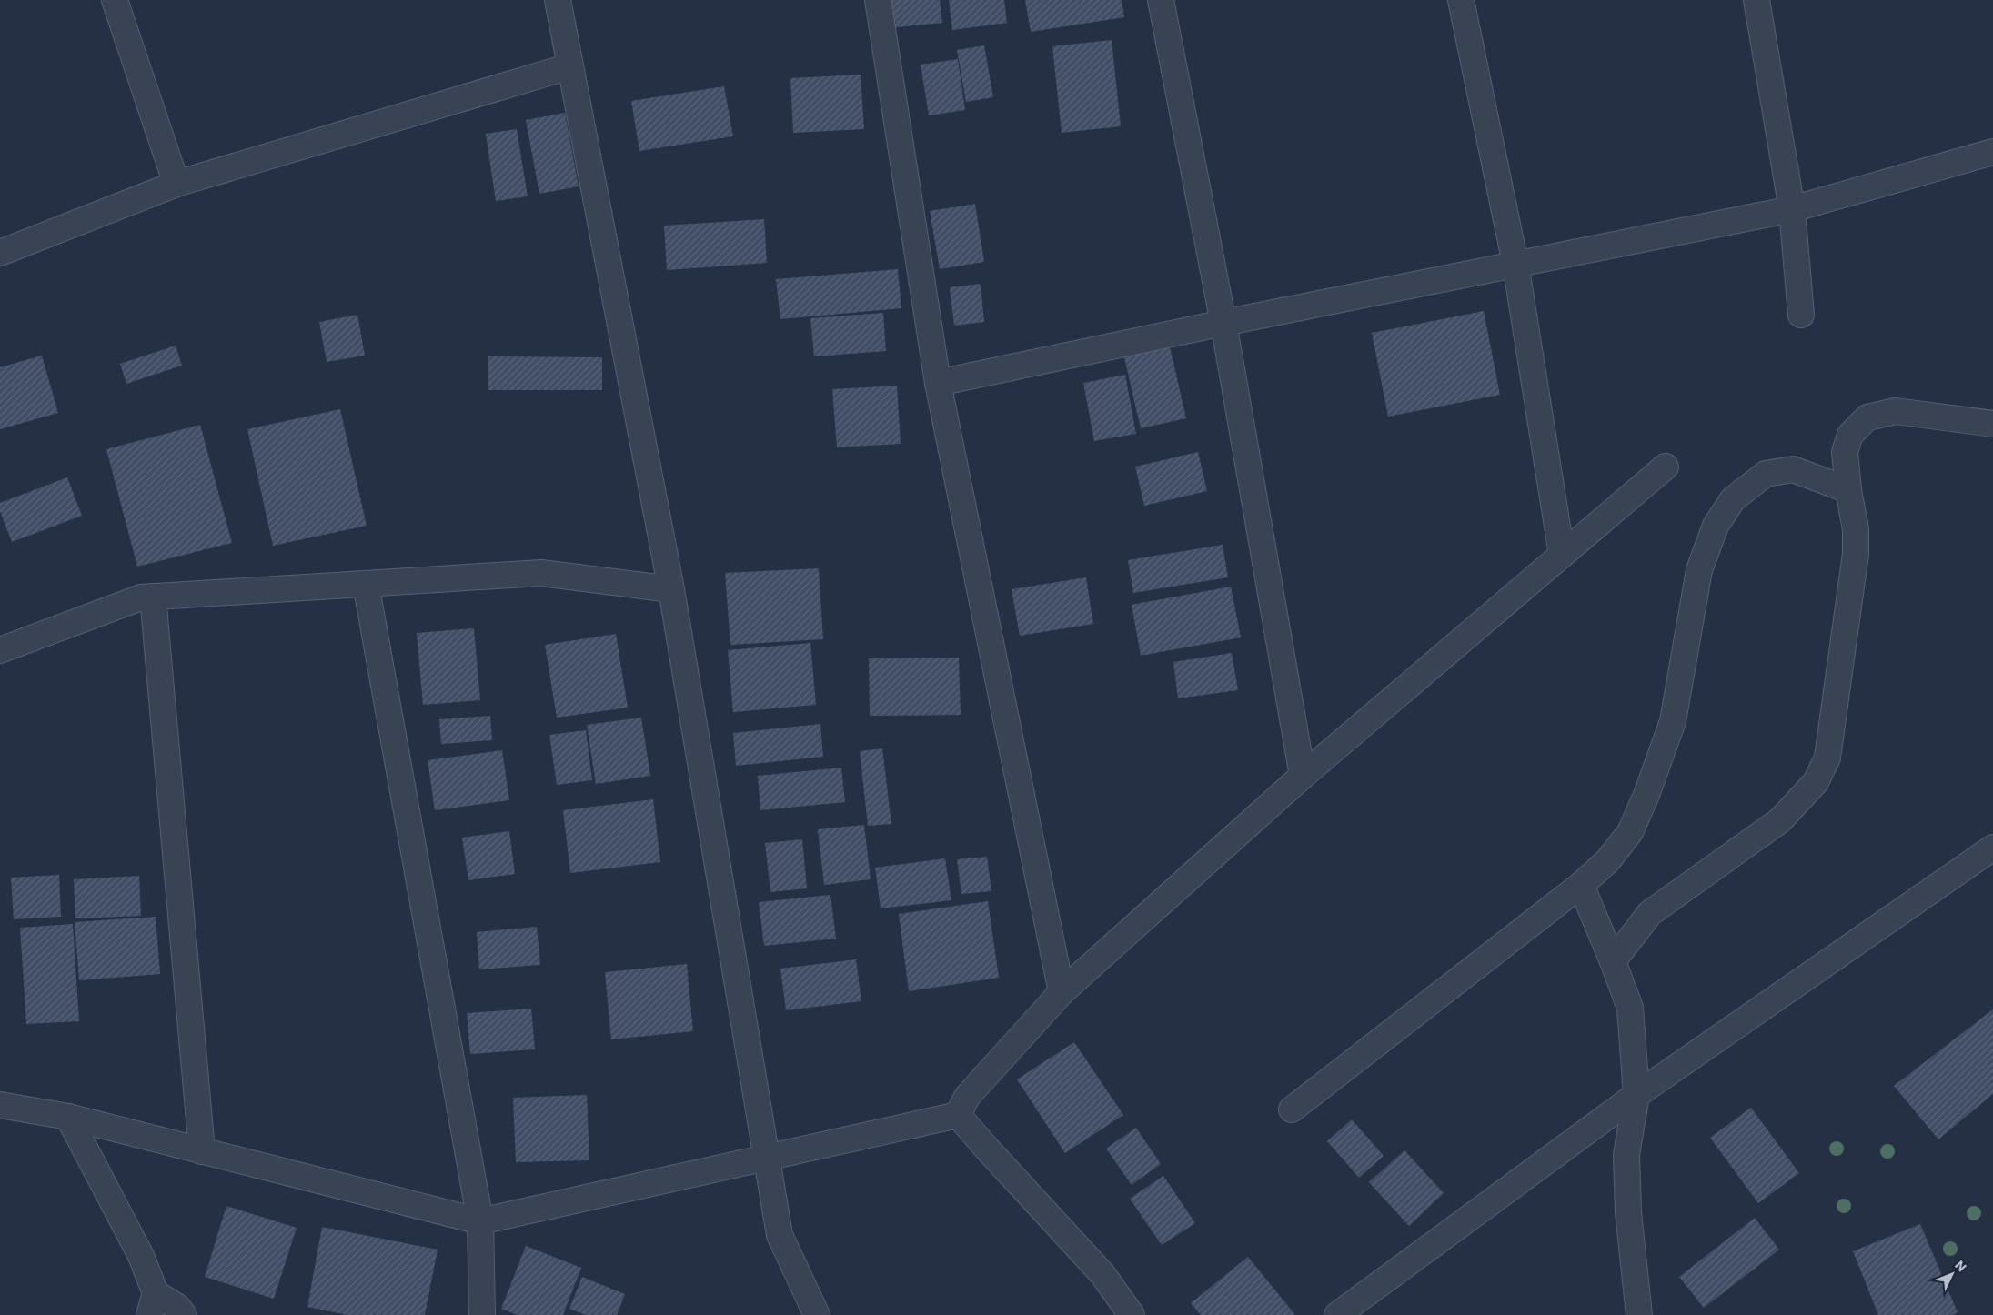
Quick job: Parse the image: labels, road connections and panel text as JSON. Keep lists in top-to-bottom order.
{
  "north": "top right"
}
